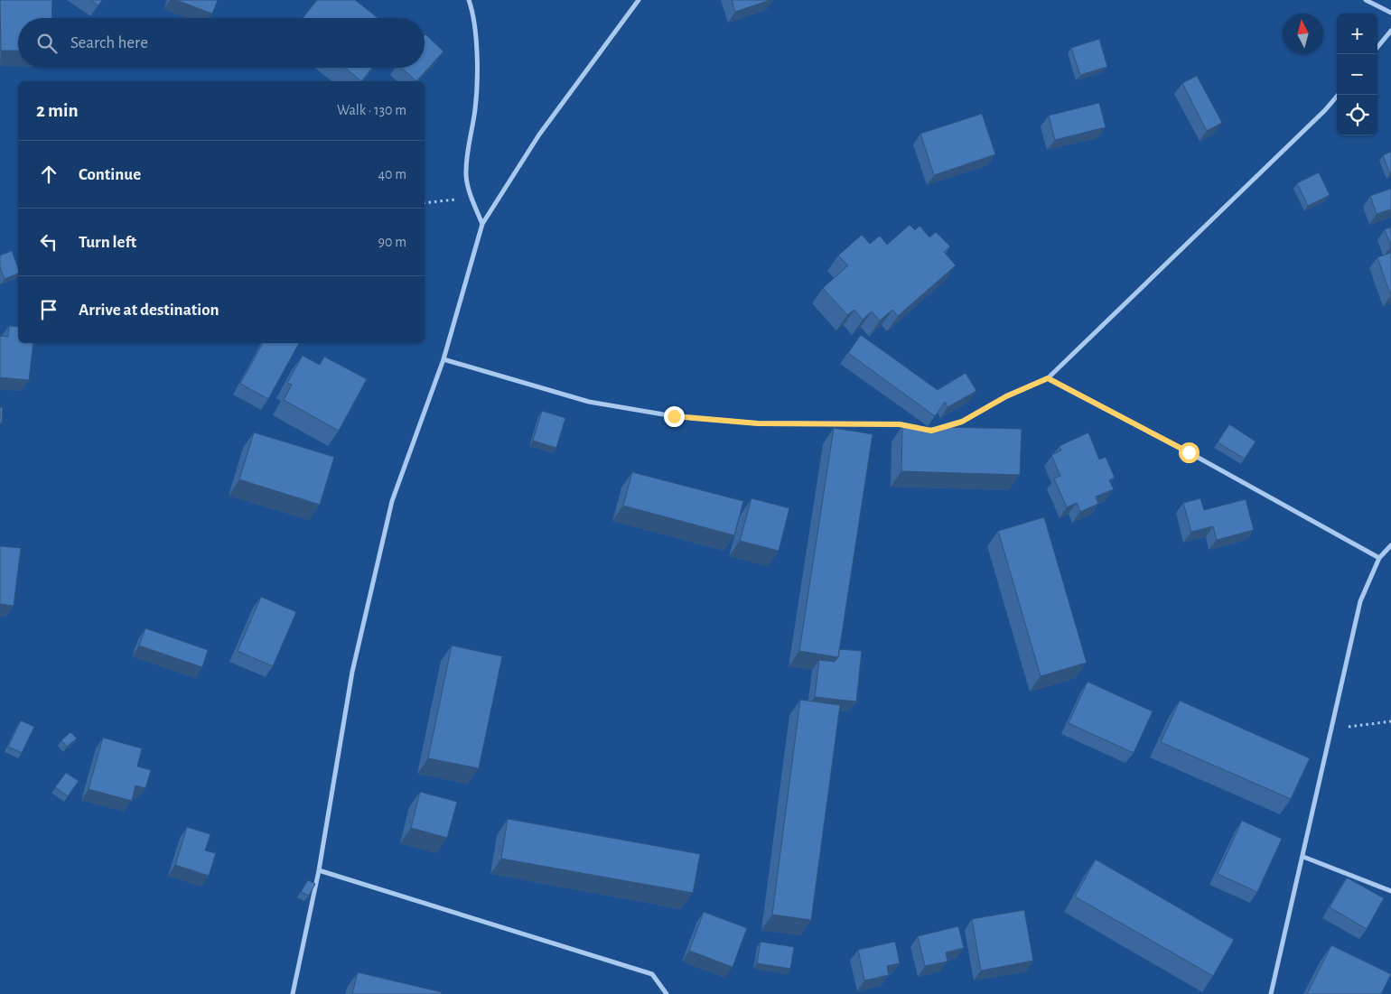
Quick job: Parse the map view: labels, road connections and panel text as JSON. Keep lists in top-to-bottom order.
{
  "north": "top",
  "page": {
    "map_buttons": ["+", "−"],
    "search": "Search here",
    "heading": ["2 min", "Walk · 130 m"],
    "list": [
      ["Continue", "40 m"],
      ["Turn left", "90 m"],
      "Arrive at destination"
    ]
  }
}
